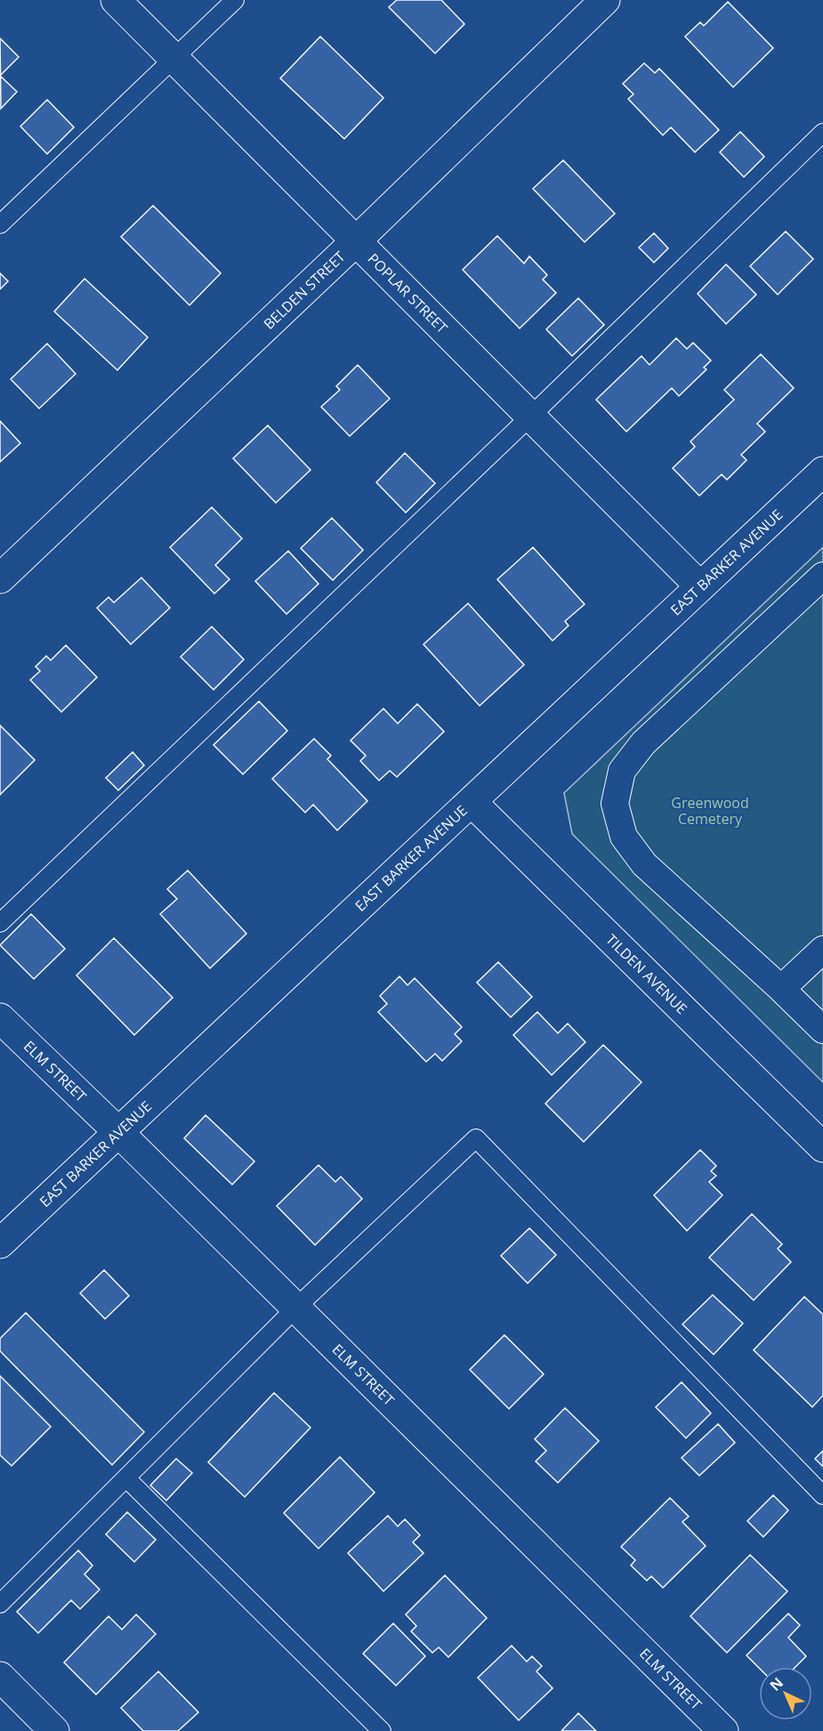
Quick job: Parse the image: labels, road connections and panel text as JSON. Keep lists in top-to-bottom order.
{
  "streets": {
    "street": [
      "BELDEN STREET",
      "POPLAR STREET",
      "EAST BARKER AVENUE",
      "TILDEN AVENUE",
      "ELM STREET"
    ]
  },
  "crossings": [
    ["BELDEN STREET", "POPLAR STREET"],
    ["POPLAR STREET", "EAST BARKER AVENUE"],
    ["EAST BARKER AVENUE", "TILDEN AVENUE"],
    ["EAST BARKER AVENUE", "ELM STREET"]
  ],
  "parks": ["Greenwood Cemetery"],
  "north": "top left"
}
